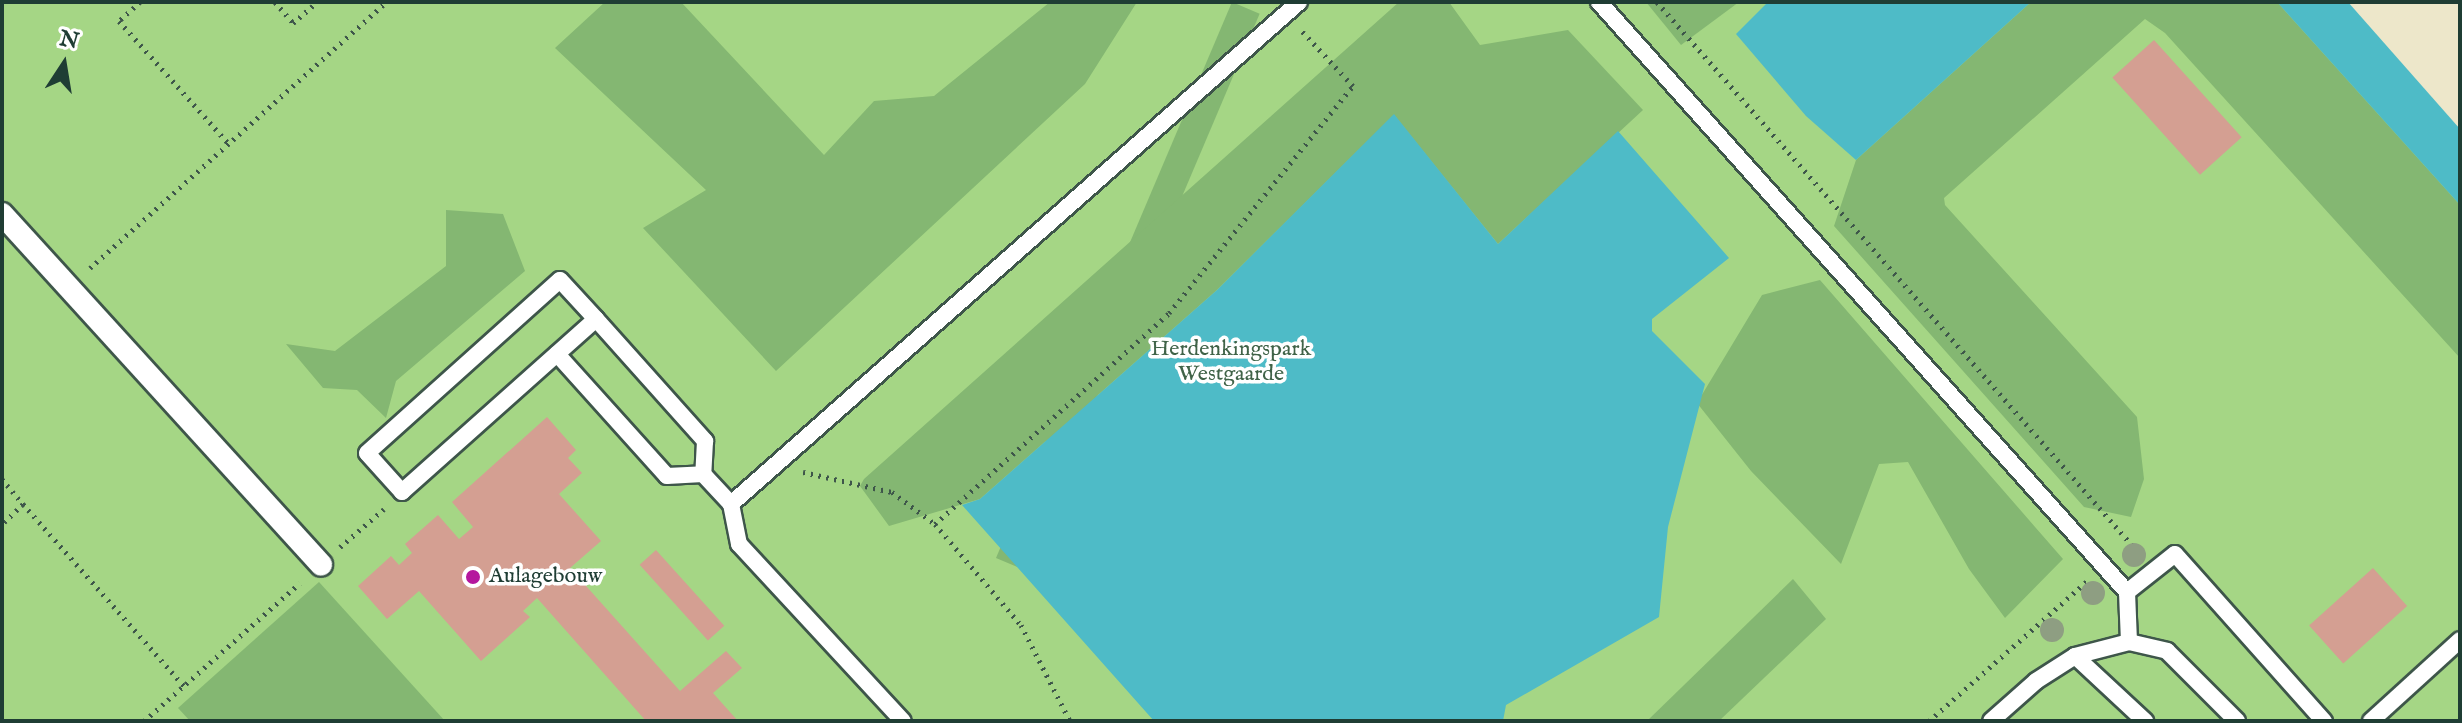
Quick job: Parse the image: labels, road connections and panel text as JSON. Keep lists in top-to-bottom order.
{
  "parks": ["Herdenkingspark Westgaarde"],
  "places": ["Aulagebouw"],
  "north": "top"
}
